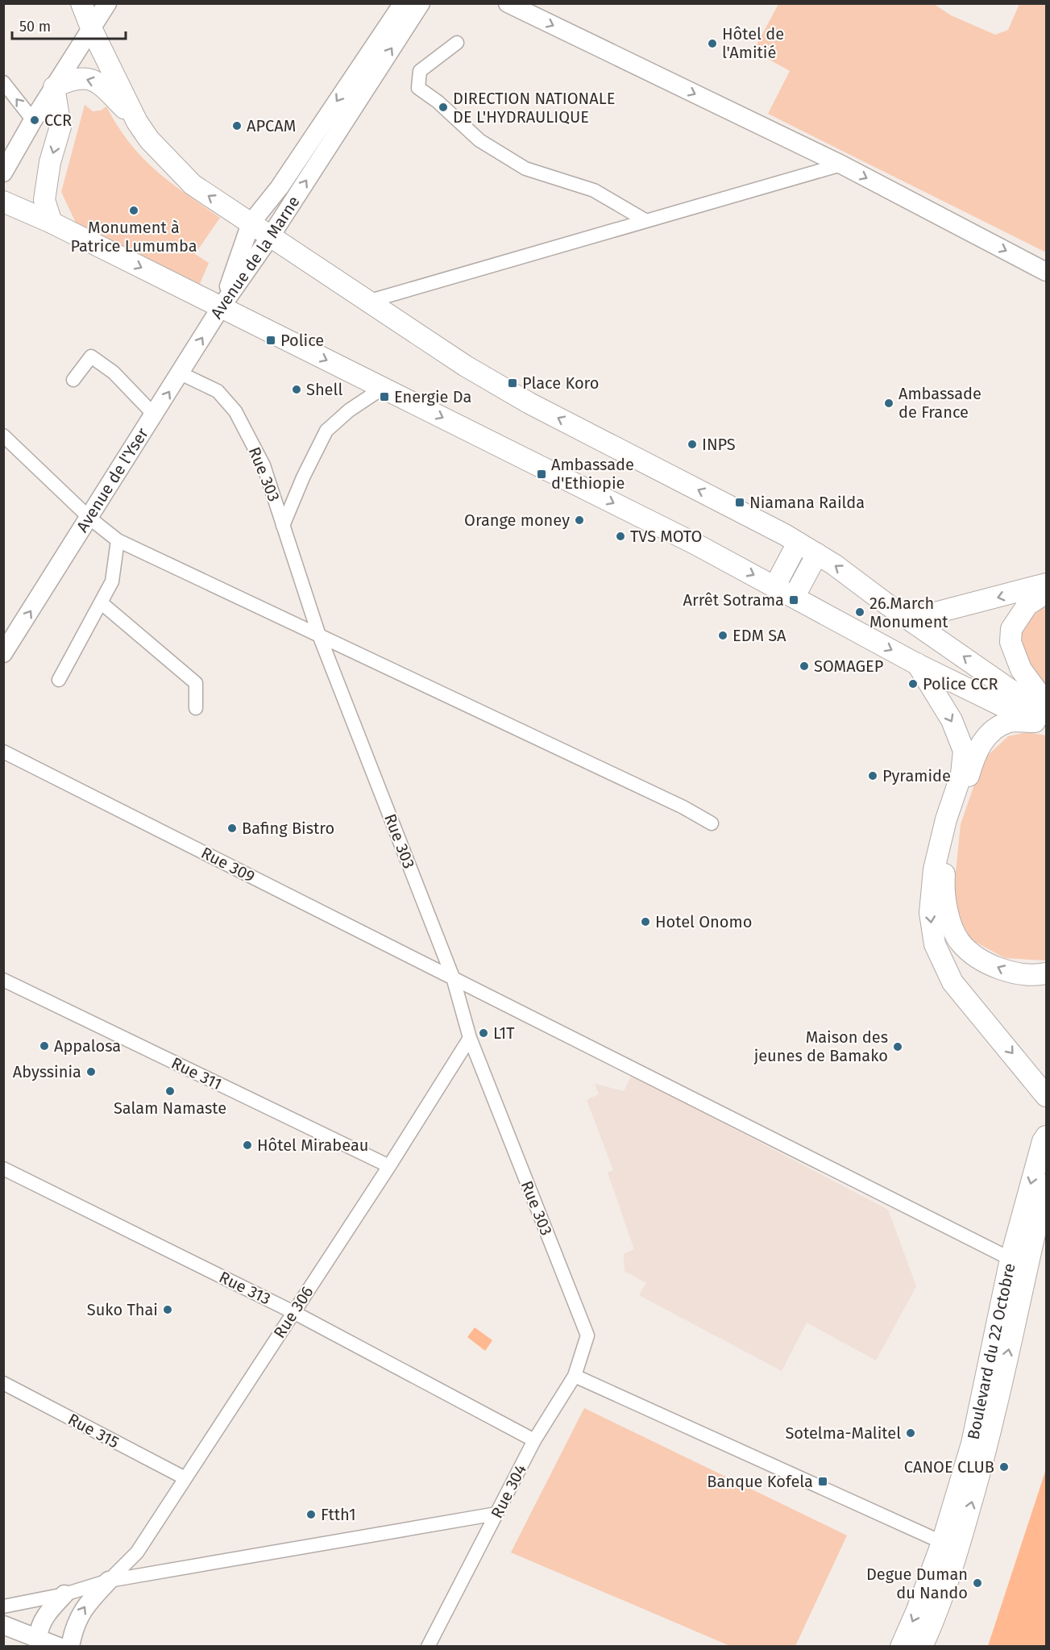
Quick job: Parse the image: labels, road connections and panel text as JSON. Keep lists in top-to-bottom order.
{
  "streets": {
    "main road": ["Boulevard du 22 Octobre"],
    "street": [
      "Avenue de la Marne",
      "Rue 303",
      "Avenue de l'Yser",
      "Rue 309",
      "Rue 311",
      "Rue 313",
      "Rue 306",
      "Rue 315",
      "Rue 304"
    ]
  },
  "crossings": [
    ["Avenue de la Marne", "Avenue de l'Yser"],
    ["Rue 303", "Avenue de l'Yser"],
    ["Rue 303", "Rue 309"],
    ["Rue 303", "Rue 306"],
    ["Rue 303", "Rue 304"],
    ["Rue 309", "Boulevard du 22 Octobre"],
    ["Rue 311", "Rue 306"],
    ["Rue 313", "Rue 306"],
    ["Rue 313", "Rue 304"],
    ["Rue 306", "Rue 315"]
  ],
  "places": {
    "other": [
      "Hôtel de l'Amitié",
      "DIRECTION NATIONALE DE L'HYDRAULIQUE",
      "CCR",
      "APCAM",
      "Monument à Patrice Lumumba",
      "Shell",
      "Ambassade de France",
      "INPS",
      "Orange money",
      "TVS MOTO",
      "26.March Monument",
      "EDM SA",
      "SOMAGEP",
      "Police CCR",
      "Pyramide",
      "Bafing Bistro",
      "Hotel Onomo",
      "L1T",
      "Appalosa",
      "Maison des jeunes de Bamako",
      "Abyssinia",
      "Salam Namaste",
      "Hôtel Mirabeau",
      "Suko Thai",
      "Sotelma-Malitel",
      "CANOE CLUB",
      "Ftth1",
      "Degue Duman du Nando"
    ],
    "transit": [
      "Police",
      "Place Koro",
      "Energie Da",
      "Ambassade d'Ethiopie",
      "Niamana Railda",
      "Arrêt Sotrama",
      "Banque Kofela"
    ]
  },
  "scale_bar": "50 m"
}
